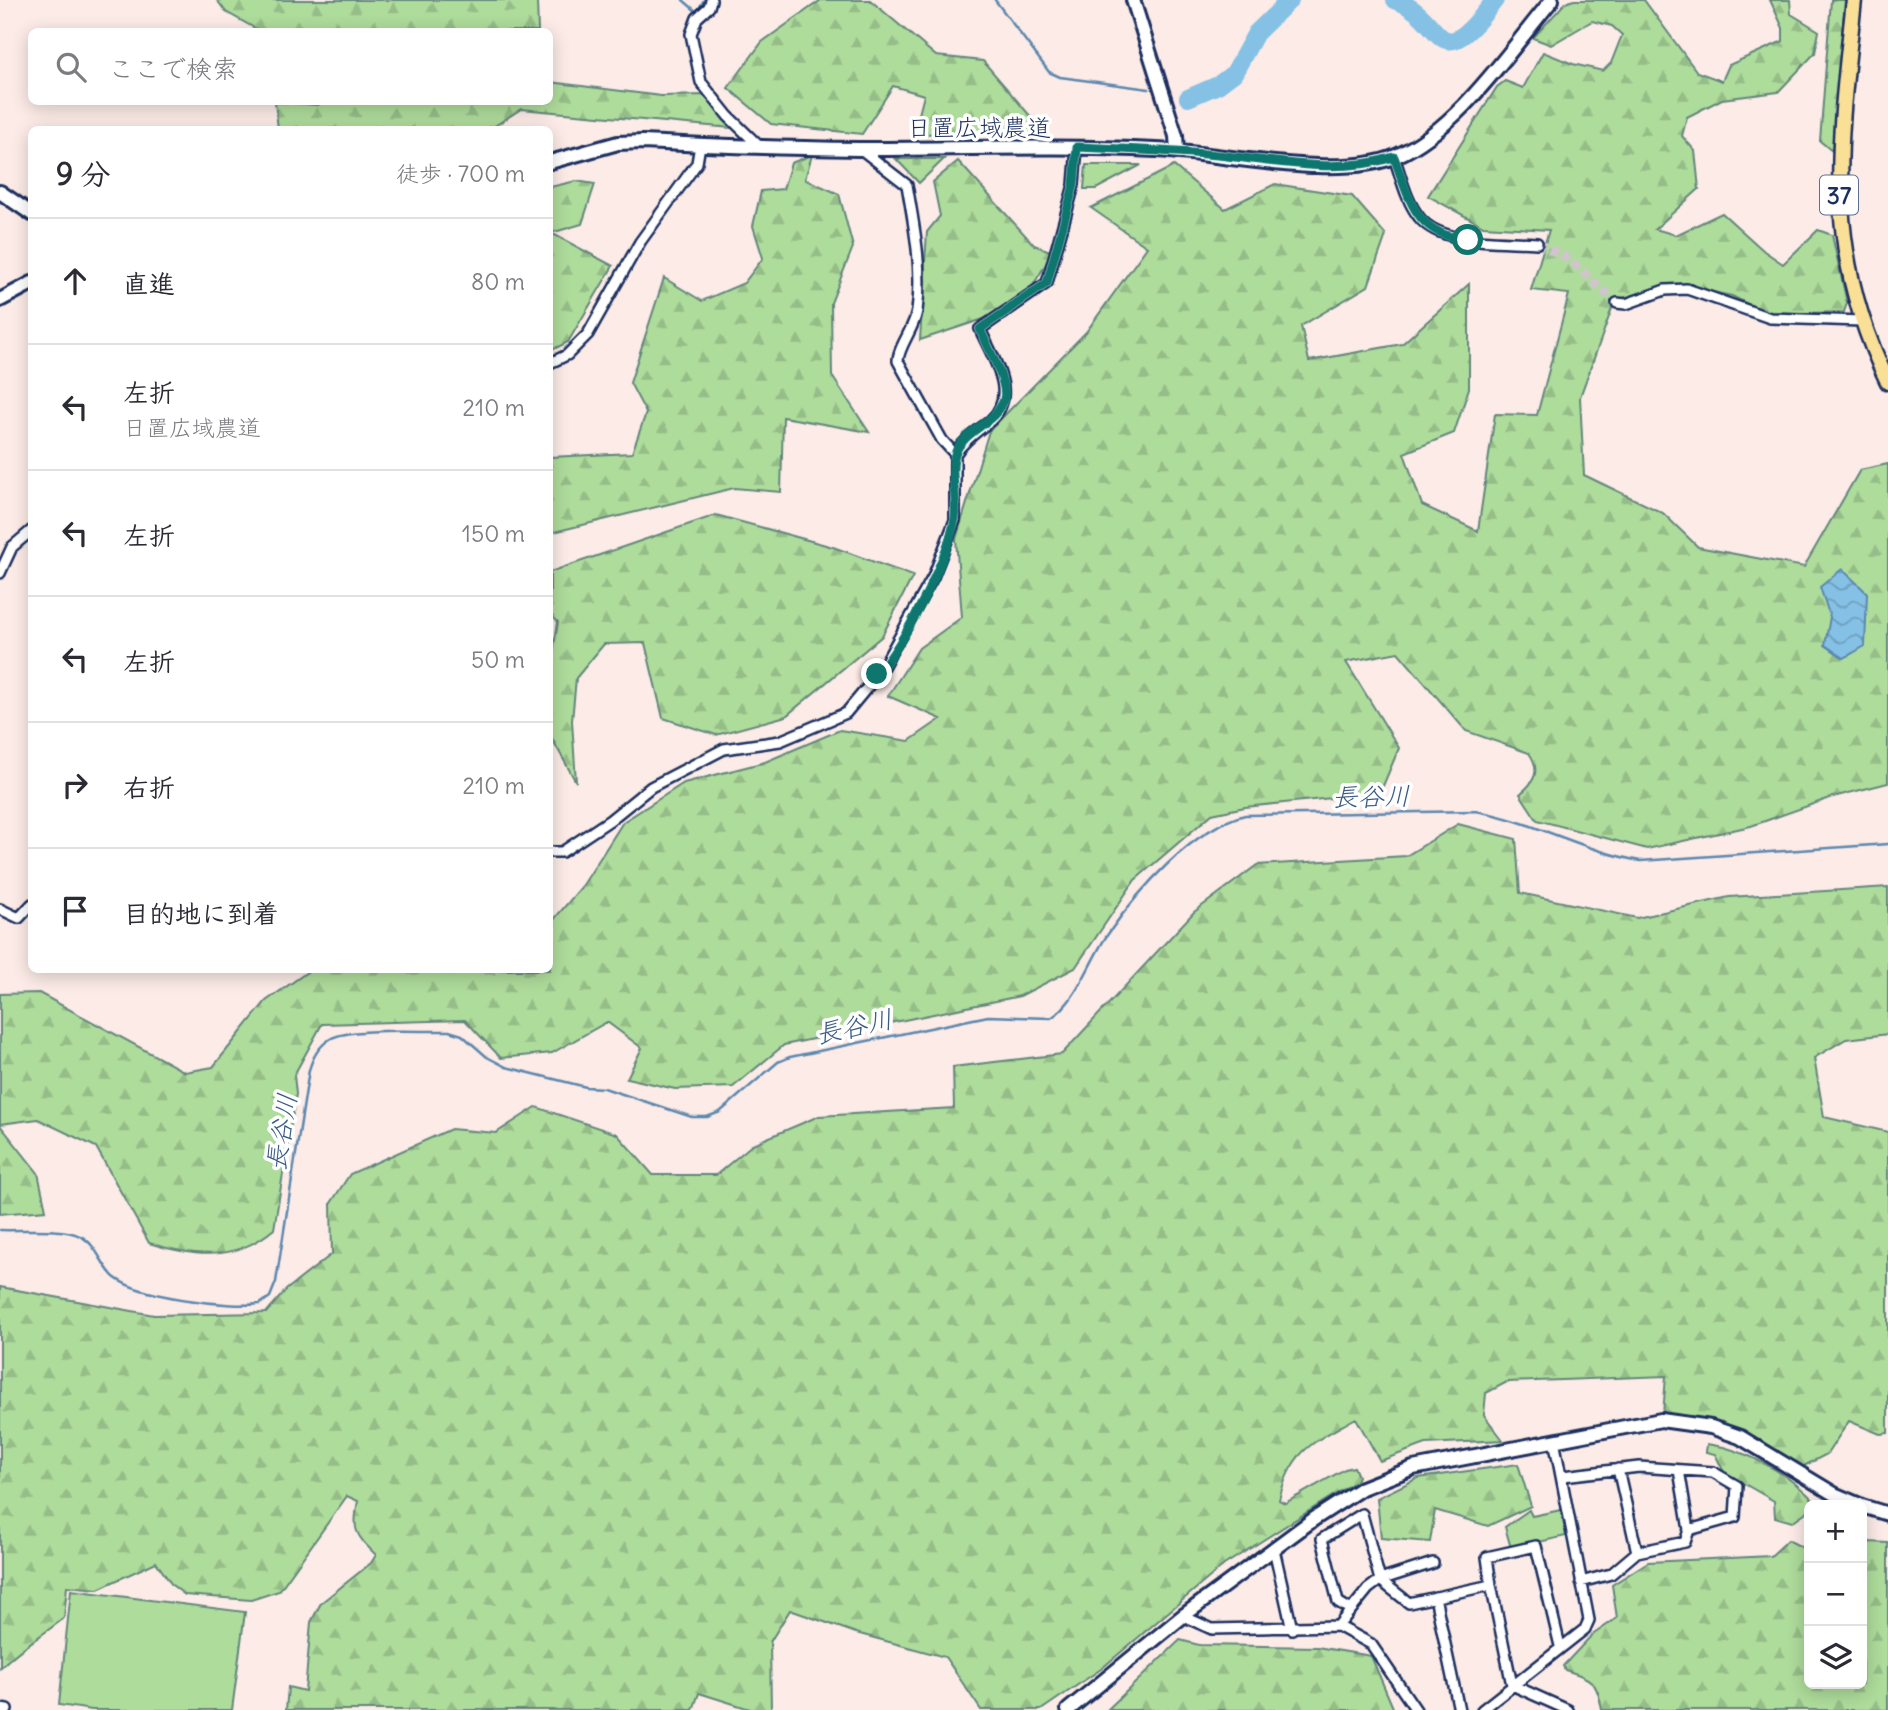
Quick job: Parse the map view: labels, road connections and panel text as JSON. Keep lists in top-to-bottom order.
{
  "streets": {
    "main road": ["37"],
    "street": ["日置広域農道"]
  },
  "water": ["長谷川"],
  "page": {
    "search": "ここで検索",
    "heading": ["9 分", "徒歩 · 700 m"],
    "list": [
      ["直進", "80 m"],
      ["左折", "日置広域農道", "210 m"],
      ["左折", "150 m"],
      ["左折", "50 m"],
      ["右折", "210 m"],
      "目的地に到着"
    ],
    "map_buttons": ["+", "−"]
  }
}
